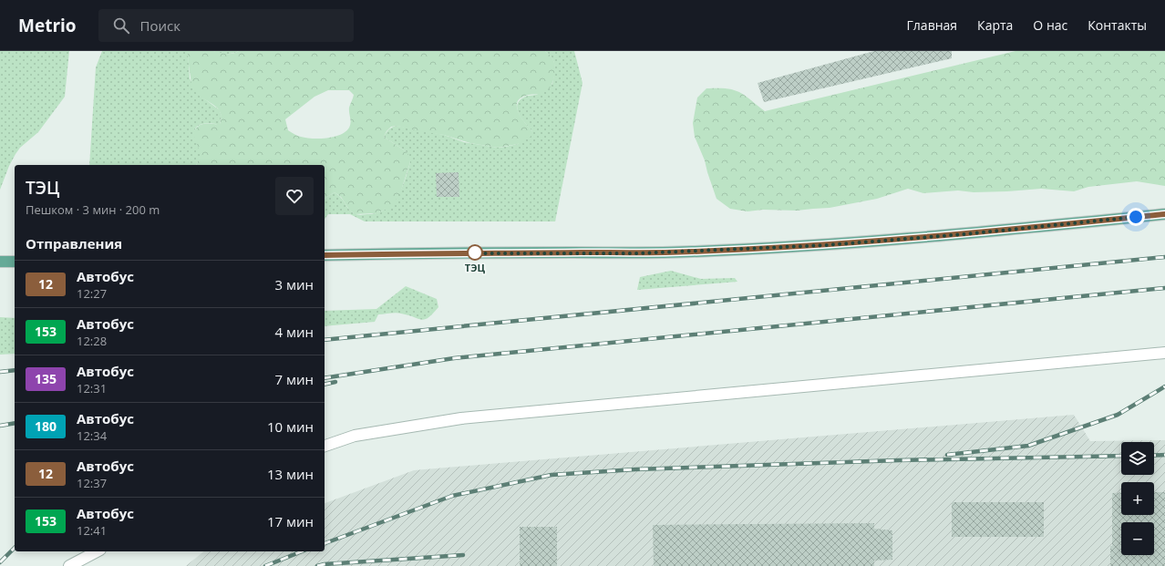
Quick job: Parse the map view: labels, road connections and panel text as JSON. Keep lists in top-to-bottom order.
{
  "places": ["ТЭЦ"],
  "lines": ["bus line 12"],
  "page": {
    "header": "Metrio",
    "search": "Поиск",
    "nav": [
      "Главная",
      "Карта",
      "О нас",
      "Контакты"
    ],
    "heading": [
      ["ТЭЦ", "Пешком · 3 мин · 200 m"],
      "Отправления"
    ],
    "list": [
      {
        "mark": "12",
        "name": "Автобус",
        "note": "12:27",
        "value": "3 мин"
      },
      {
        "mark": "153",
        "name": "Автобус",
        "note": "12:28",
        "value": "4 мин"
      },
      {
        "mark": "135",
        "name": "Автобус",
        "note": "12:31",
        "value": "7 мин"
      },
      {
        "mark": "180",
        "name": "Автобус",
        "note": "12:34",
        "value": "10 мин"
      },
      {
        "mark": "12",
        "name": "Автобус",
        "note": "12:37",
        "value": "13 мин"
      },
      {
        "mark": "153",
        "name": "Автобус",
        "note": "12:41",
        "value": "17 мин"
      }
    ],
    "map_buttons": ["+", "−"]
  }
}
